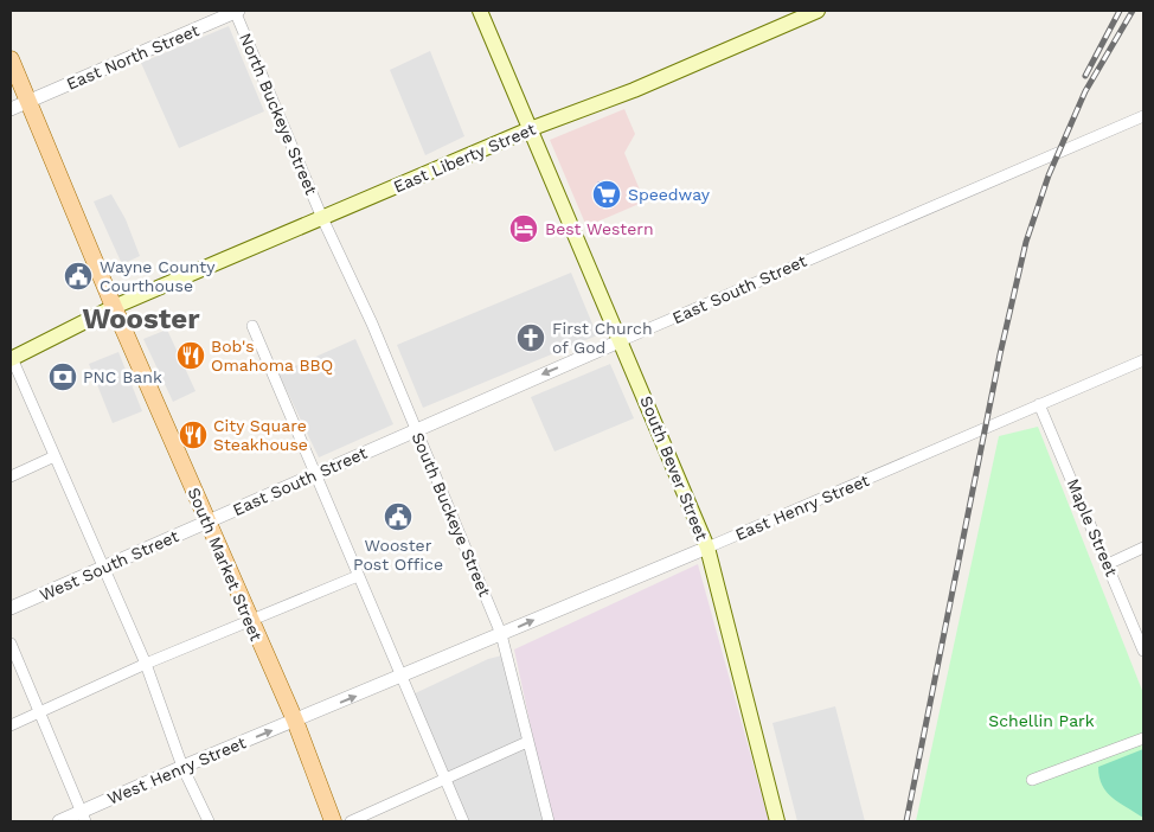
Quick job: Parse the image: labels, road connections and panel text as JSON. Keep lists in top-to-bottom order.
{
  "streets": {
    "main road": ["East Liberty Street", "South Bever Street", "South Market Street"],
    "street": [
      "East North Street",
      "North Buckeye Street",
      "East South Street",
      "East Henry Street",
      "South Buckeye Street",
      "Maple Street",
      "West South Street",
      "West Henry Street"
    ]
  },
  "crossings": [
    ["East North Street", "North Buckeye Street"],
    ["East North Street", "South Market Street"],
    ["North Buckeye Street", "East Liberty Street"],
    ["North Buckeye Street", "South Buckeye Street"],
    ["East Liberty Street", "South Bever Street"],
    ["East Liberty Street", "South Buckeye Street"],
    ["East Liberty Street", "South Market Street"],
    ["East South Street", "South Bever Street"],
    ["East South Street", "South Buckeye Street"],
    ["East South Street", "South Market Street"],
    ["East South Street", "West South Street"],
    ["South Bever Street", "East Henry Street"],
    ["East Henry Street", "South Buckeye Street"],
    ["East Henry Street", "Maple Street"],
    ["East Henry Street", "South Market Street"],
    ["East Henry Street", "West Henry Street"],
    ["South Market Street", "West South Street"],
    ["South Market Street", "West Henry Street"]
  ],
  "districts": ["Wooster"],
  "parks": ["Schellin Park"],
  "places": {
    "supermarket": ["Speedway"],
    "hotel": ["Best Western"],
    "public building": ["Wayne County Courthouse", "Wooster Post Office"],
    "church": ["First Church of God"],
    "restaurant": ["Bob's Omahoma BBQ", "City Square Steakhouse"],
    "bank": ["PNC Bank"]
  }
}
